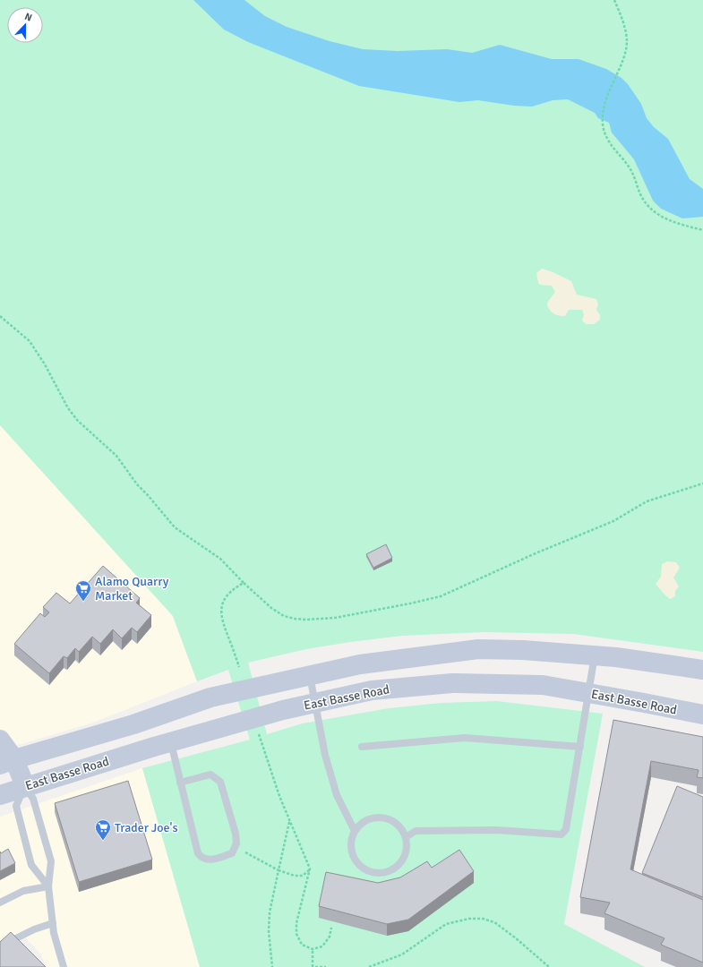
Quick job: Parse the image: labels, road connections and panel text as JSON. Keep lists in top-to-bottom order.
{
  "streets": {
    "main road": ["East Basse Road"]
  },
  "places": {
    "supermarket": ["Alamo Quarry Market", "Trader Joe's"]
  },
  "north": "top"
}
